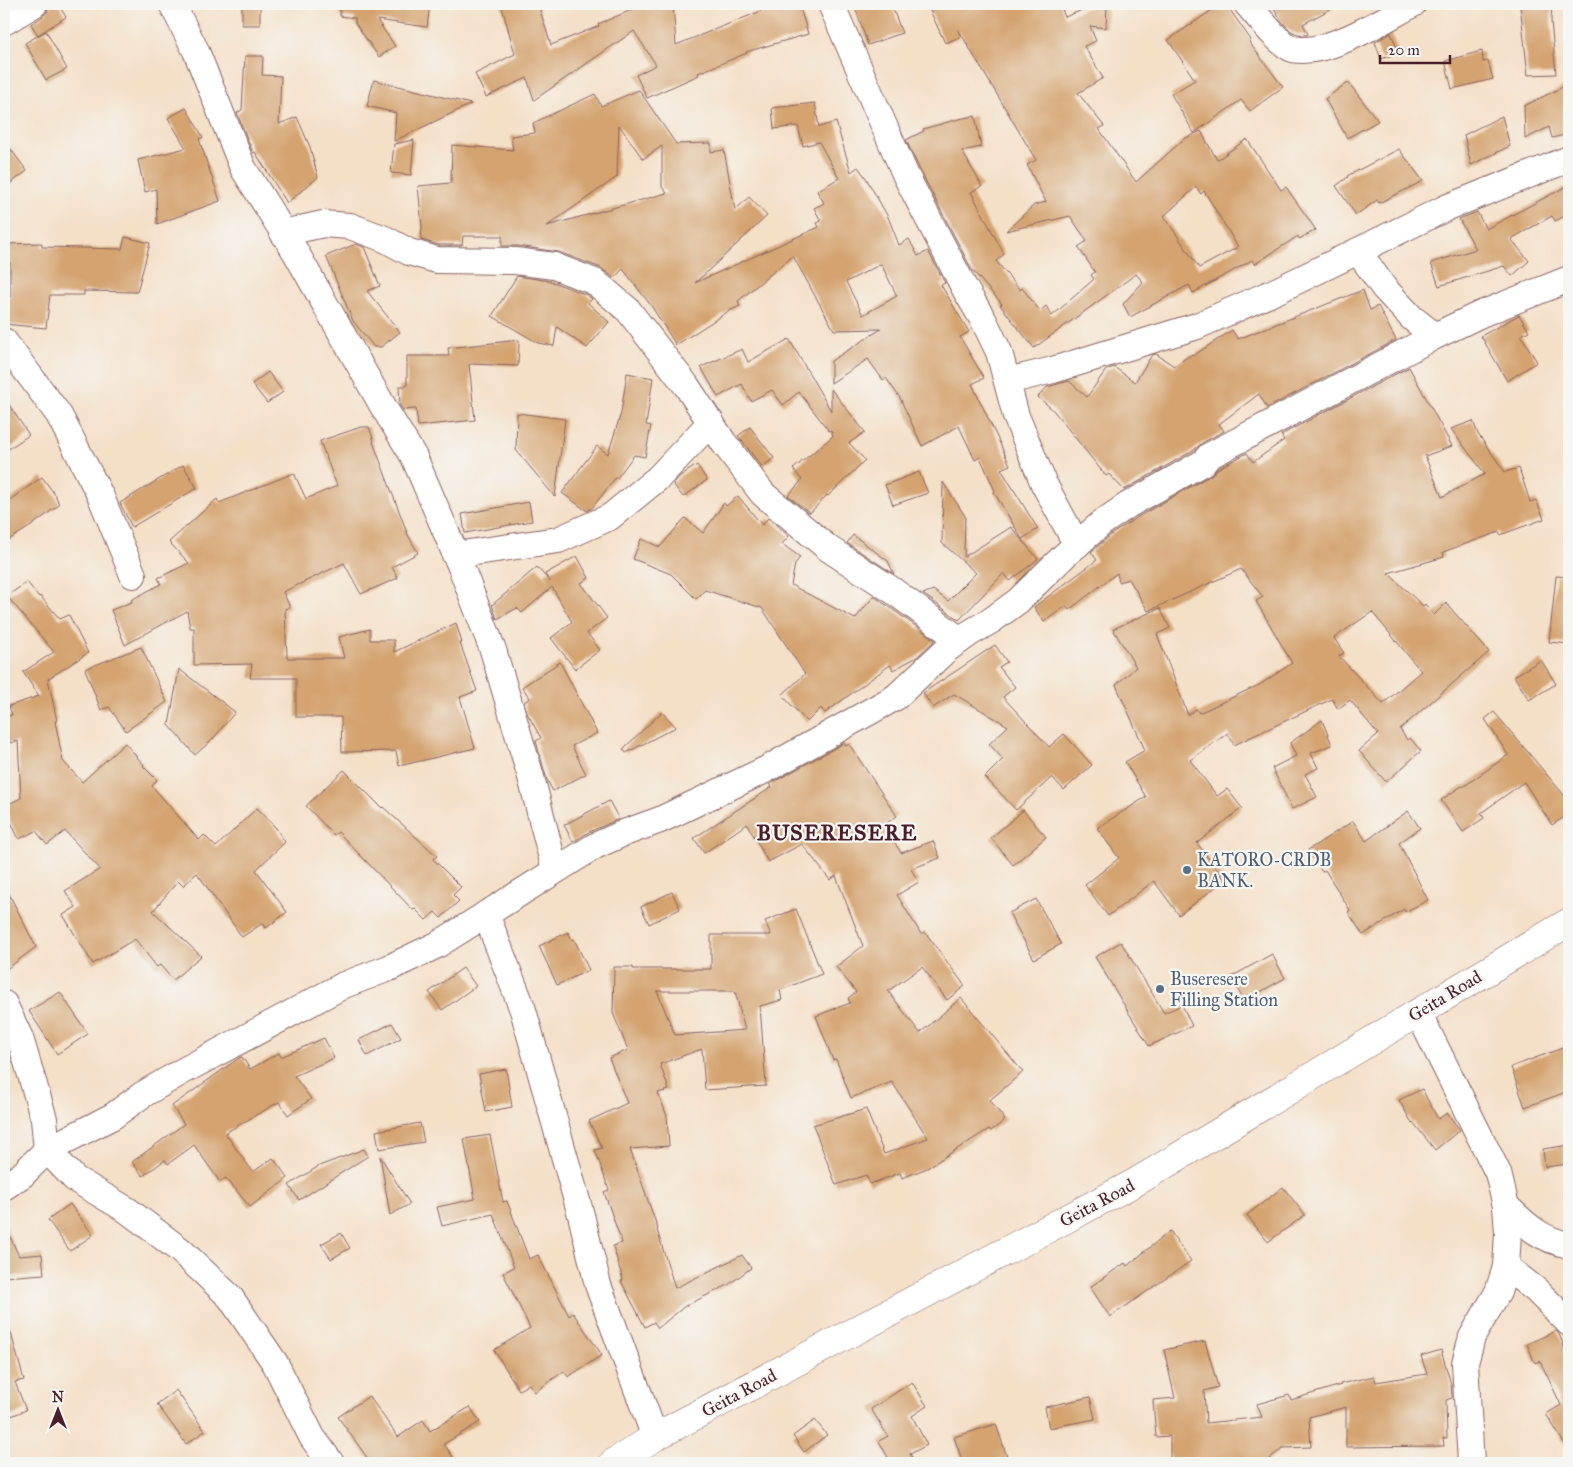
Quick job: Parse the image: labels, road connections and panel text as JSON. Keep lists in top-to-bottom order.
{
  "streets": {
    "highway": ["Geita Road"]
  },
  "districts": ["BUSERESERE"],
  "places": ["KATORO-CRDB BANK.", "Buseresere Filling Station"],
  "scale_bar": "20 m",
  "north": "top"
}
